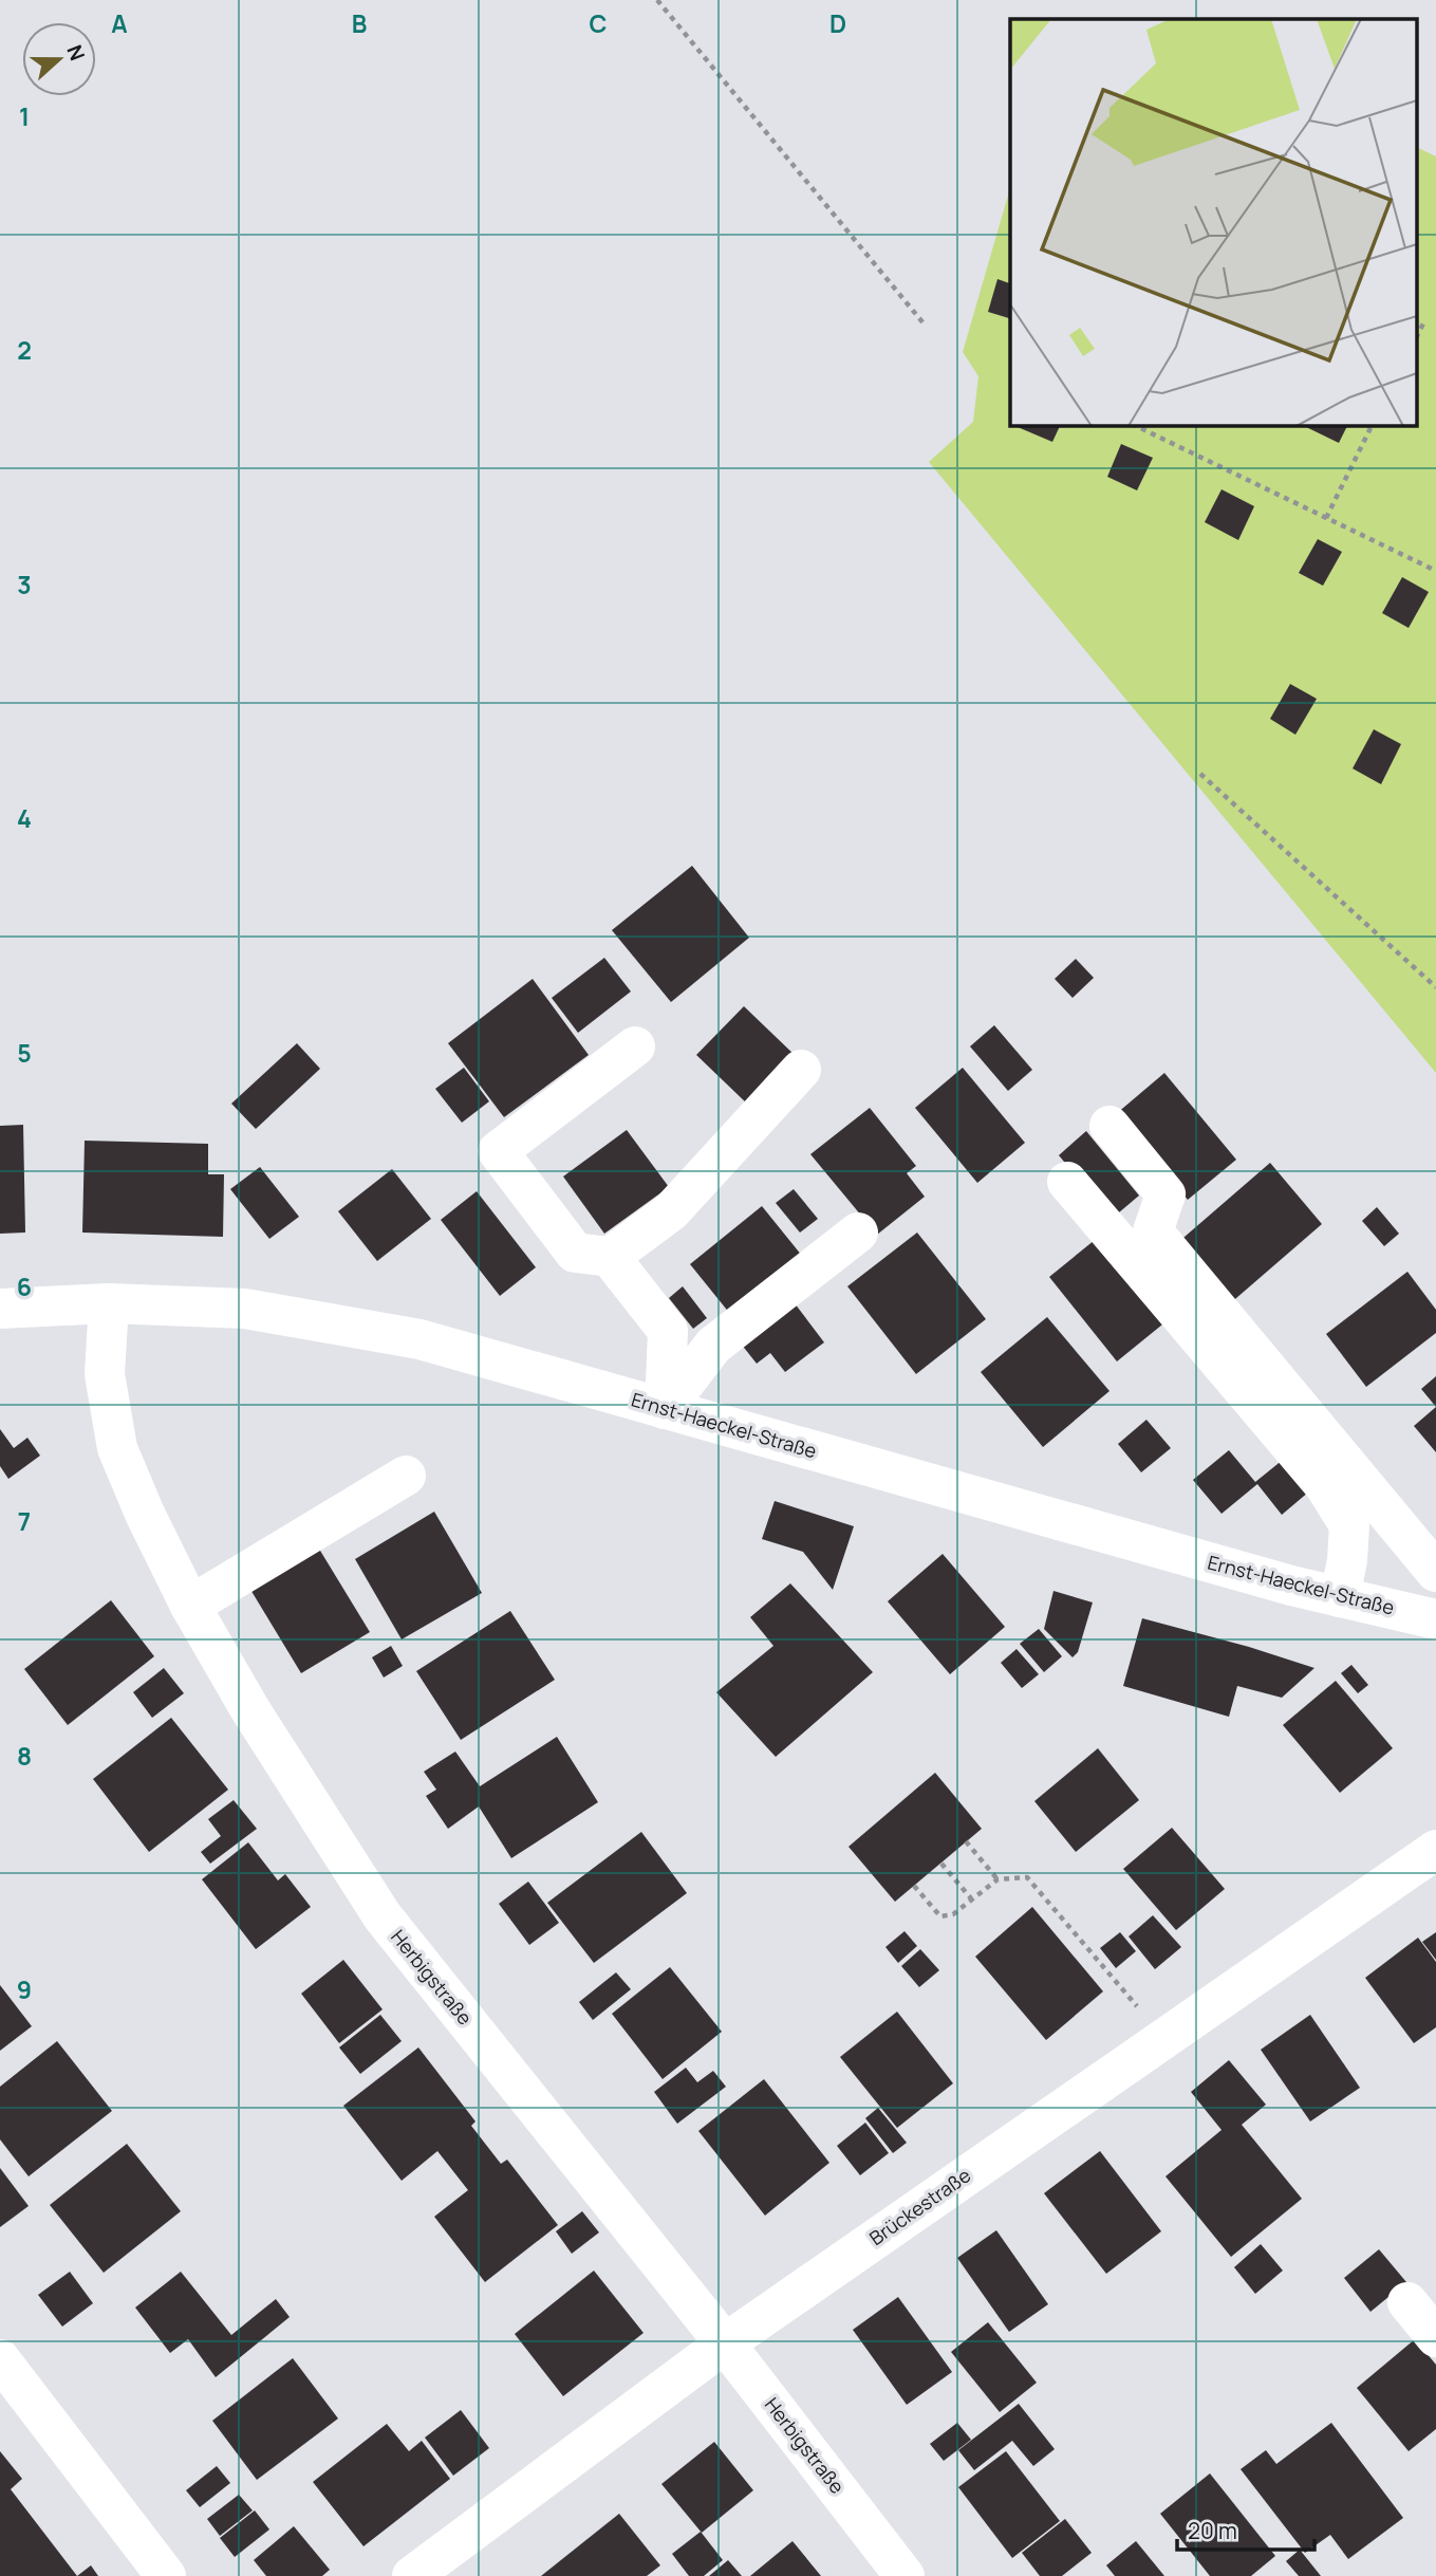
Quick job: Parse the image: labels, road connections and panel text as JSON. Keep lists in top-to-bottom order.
{
  "streets": {
    "street": ["Ernst-Haeckel-Straße", "Herbigstraße", "Brückestraße"]
  },
  "crossings": [
    ["Ernst-Haeckel-Straße", "Herbigstraße"],
    ["Herbigstraße", "Brückestraße"]
  ],
  "scale_bar": "20 m",
  "north": "right",
  "grid": {
    "columns": [
      "A",
      "B",
      "C",
      "D"
    ],
    "rows": [
      "1",
      "2",
      "3",
      "4",
      "5",
      "6",
      "7",
      "8",
      "9"
    ]
  }
}
